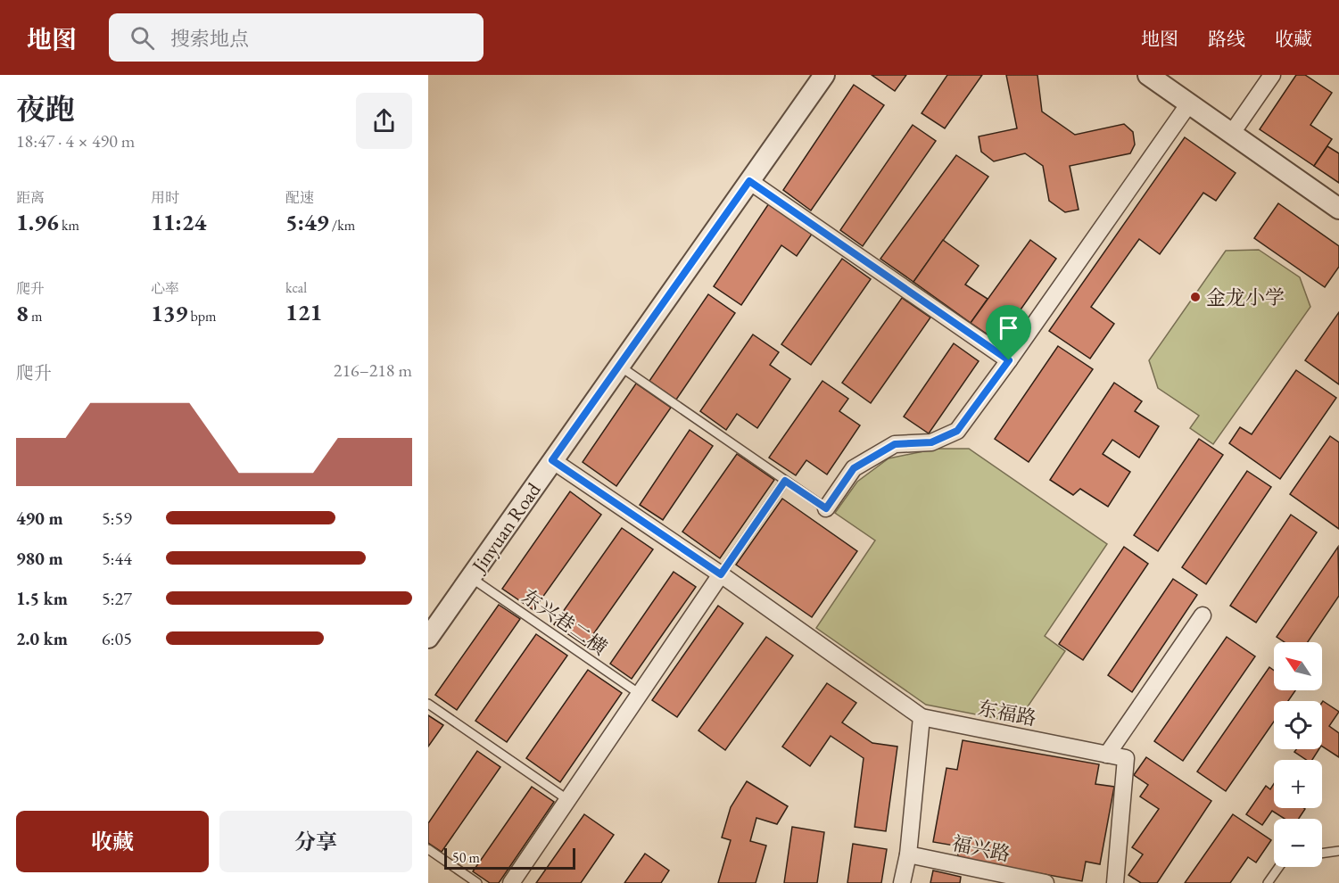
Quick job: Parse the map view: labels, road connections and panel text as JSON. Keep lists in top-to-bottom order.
{
  "streets": {
    "street": ["Jinyuan Road", "东福路", "福兴路"],
    "lane": ["东兴巷二横"]
  },
  "crossings": [
    ["Jinyuan Road", "东兴巷二横"]
  ],
  "places": ["金龙小学"],
  "scale_bar": "50 m",
  "north": "top left",
  "page": {
    "header": "地图",
    "search": "搜索地点",
    "nav": ["地图", "路线", "收藏"],
    "heading": ["夜跑", "18:47 · 4 × 490 m"],
    "stats": [
      ["距离", "1.96 km"],
      ["用时", "11:24"],
      ["配速", "5:49 /km"],
      ["爬升", "8 m"],
      ["心率", "139 bpm"],
      ["kcal", "121"]
    ],
    "chart": ["爬升", "216–218 m"],
    "list": [
      {
        "name": "490 m",
        "note": "5:59"
      },
      {
        "name": "980 m",
        "note": "5:44"
      },
      {
        "name": "1.5 km",
        "note": "5:27"
      },
      {
        "name": "2.0 km",
        "note": "6:05"
      }
    ],
    "map_buttons": ["+", "−"],
    "buttons": ["收藏", "分享"],
    "scale": "50 m"
  }
}
